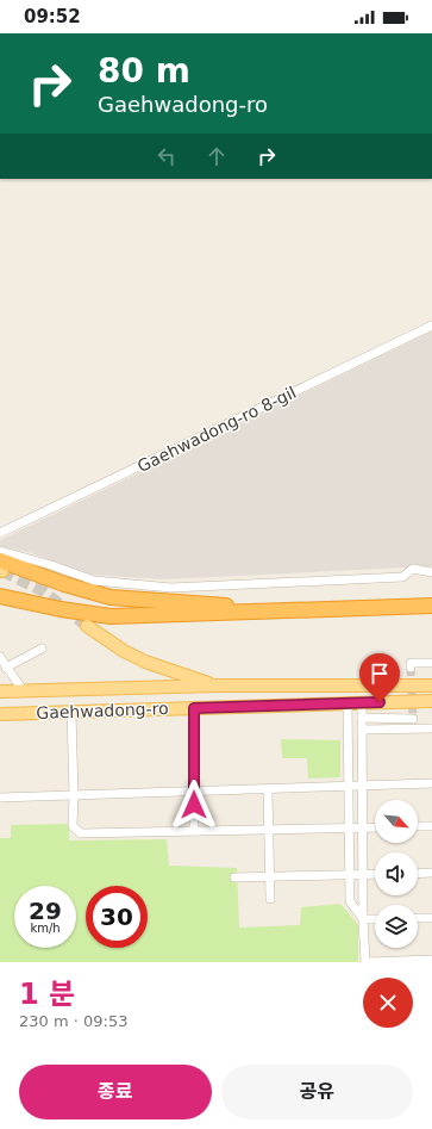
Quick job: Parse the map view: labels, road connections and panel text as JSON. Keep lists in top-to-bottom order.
{
  "streets": {
    "main road": ["Gaehwadong-ro"],
    "street": ["Gaehwadong-ro 8-gil"]
  },
  "north": "bottom right",
  "page": {
    "status": "09:52",
    "turn": ["80 m", "Gaehwadong-ro"],
    "speed": "29 km/h",
    "limit": "30",
    "heading": ["1 분", "230 m · 09:53"],
    "buttons": ["종료", "공유"]
  }
}
